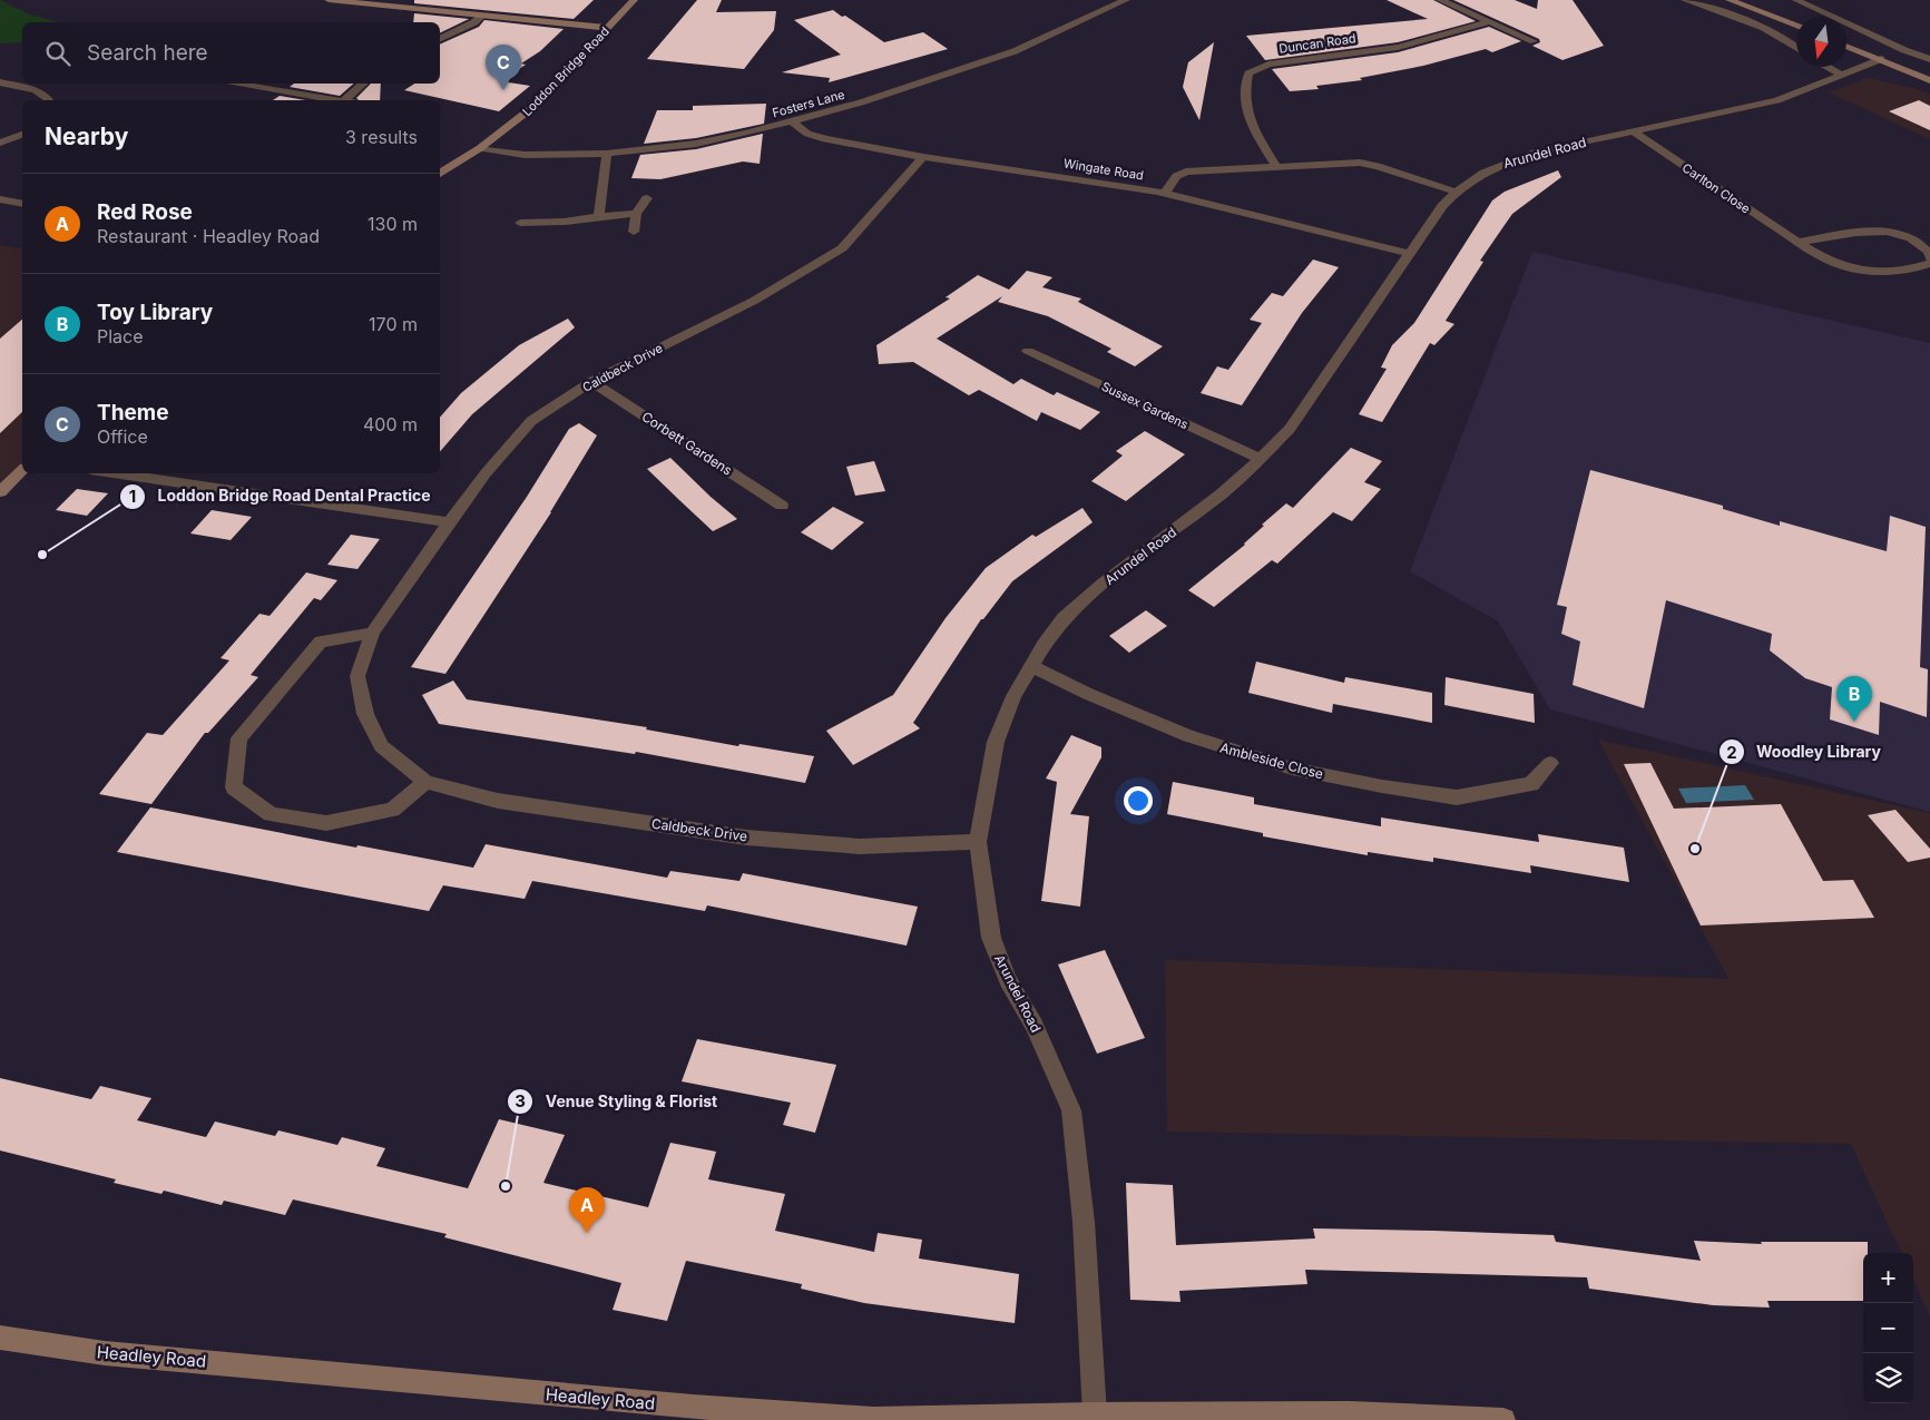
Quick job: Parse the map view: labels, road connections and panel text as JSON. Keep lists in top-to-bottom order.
{
  "streets": {
    "street": [
      "Duncan Road",
      "Loddon Bridge Road",
      "Fosters Lane",
      "Arundel Road",
      "Wingate Road",
      "Carlton Close",
      "Caldbeck Drive",
      "Sussex Gardens",
      "Corbett Gardens",
      "Ambleside Close",
      "Headley Road"
    ]
  },
  "crossings": [
    ["Loddon Bridge Road", "Fosters Lane"],
    ["Fosters Lane", "Wingate Road"],
    ["Arundel Road", "Wingate Road"],
    ["Arundel Road", "Carlton Close"],
    ["Arundel Road", "Caldbeck Drive"],
    ["Arundel Road", "Sussex Gardens"],
    ["Arundel Road", "Ambleside Close"],
    ["Arundel Road", "Headley Road"],
    ["Wingate Road", "Caldbeck Drive"],
    ["Caldbeck Drive", "Corbett Gardens"]
  ],
  "places": ["Loddon Bridge Road Dental Practice", "Woodley Library", "Venue Styling & Florist"],
  "north": "bottom",
  "page": {
    "search": "Search here",
    "pins": ["C", "B", "A"],
    "heading": ["Nearby", "3 results"],
    "list": [
      {
        "mark": "A",
        "name": "Red Rose",
        "note": "Restaurant · Headley Road",
        "value": "130 m"
      },
      {
        "mark": "B",
        "name": "Toy Library",
        "note": "Place",
        "value": "170 m"
      },
      {
        "mark": "C",
        "name": "Theme",
        "note": "Office",
        "value": "400 m"
      }
    ],
    "map_buttons": ["+", "−"]
  }
}
